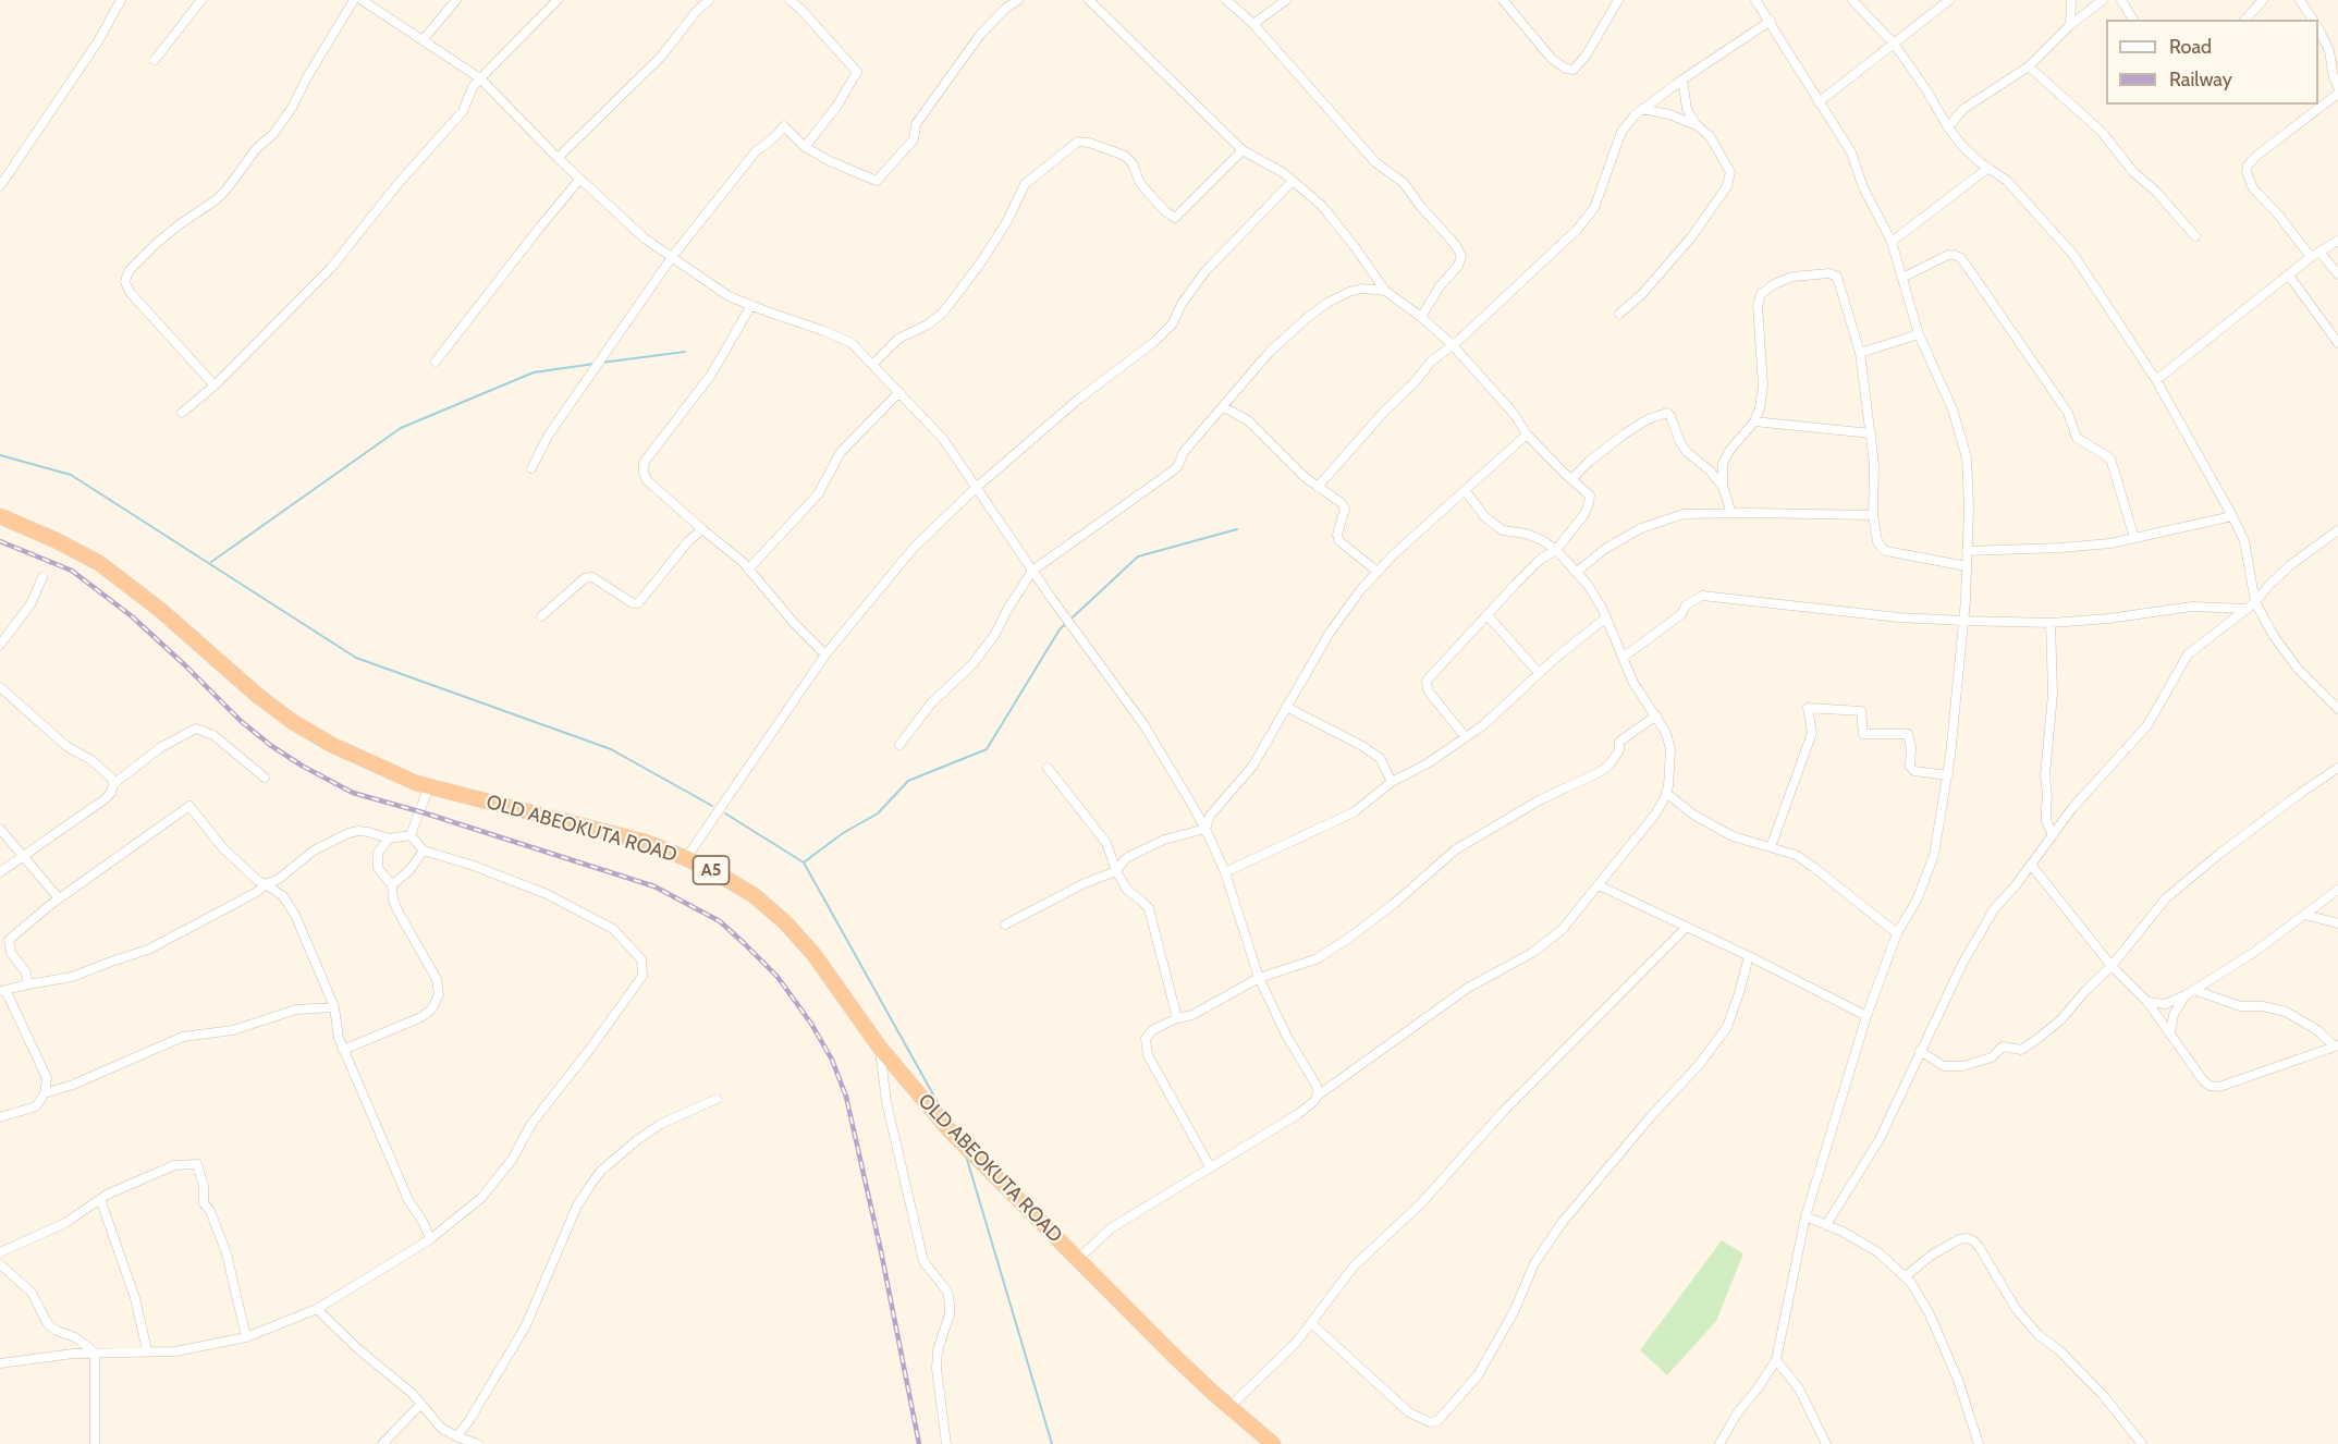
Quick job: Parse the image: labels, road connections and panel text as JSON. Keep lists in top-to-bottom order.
{
  "streets": {
    "highway": ["OLD ABEOKUTA ROAD", "A5"]
  },
  "legend": ["Road", "Railway"]
}
